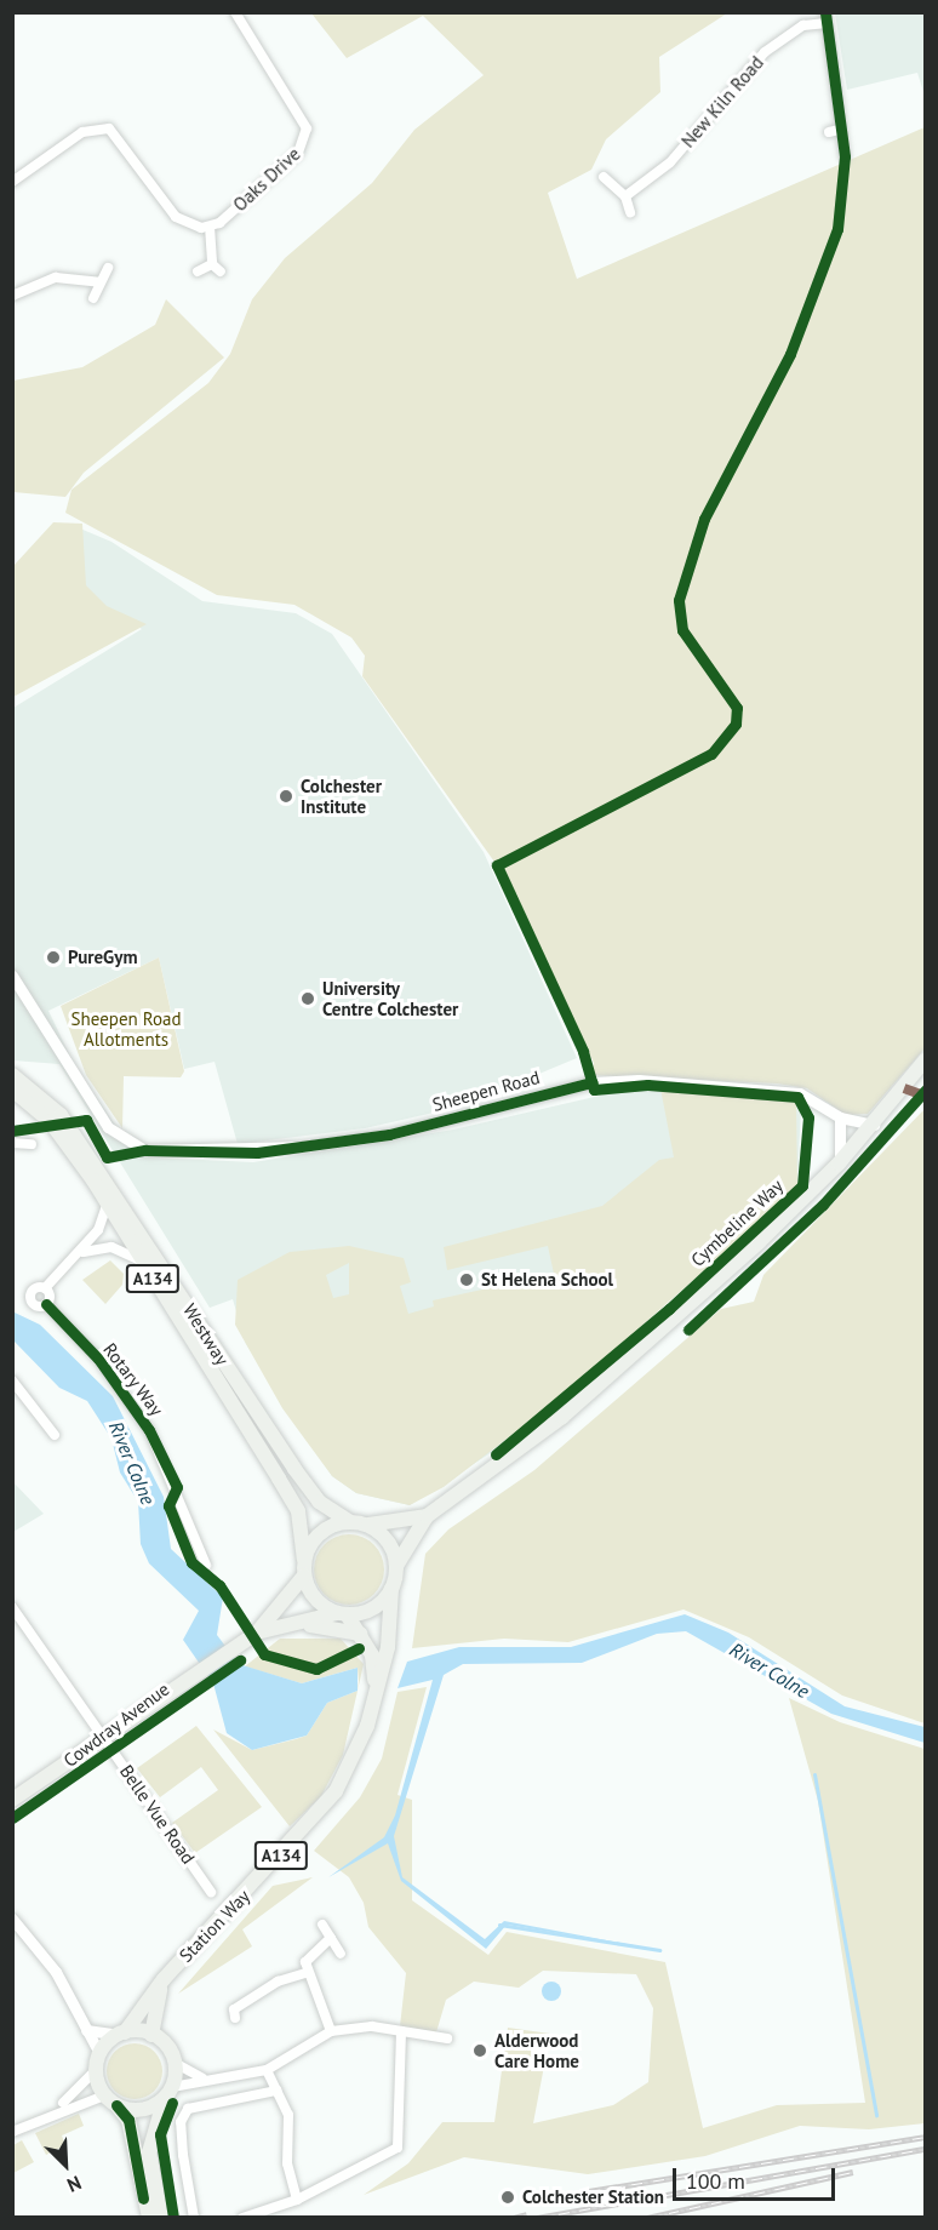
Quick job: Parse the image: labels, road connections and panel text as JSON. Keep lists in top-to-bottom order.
{
  "streets": {
    "main road": [
      "Cymbeline Way",
      "A134",
      "Westway",
      "Station Way"
    ],
    "street": [
      "New Kiln Road",
      "Oaks Drive",
      "Sheepen Road",
      "Rotary Way",
      "Belle Vue Road"
    ],
    "cycle path": ["Cowdray Avenue"]
  },
  "crossings": [
    ["Sheepen Road", "Cymbeline Way"],
    ["A134", "Westway"],
    ["A134", "Station Way"],
    ["Westway", "Station Way"]
  ],
  "water": ["River Colne"],
  "parks": ["Sheepen Road Allotments"],
  "places": [
    "Colchester Institute",
    "PureGym",
    "University Centre Colchester",
    "St Helena School",
    "Alderwood Care Home",
    "Colchester Station"
  ],
  "scale_bar": "100 m",
  "north": "bottom right"
}
